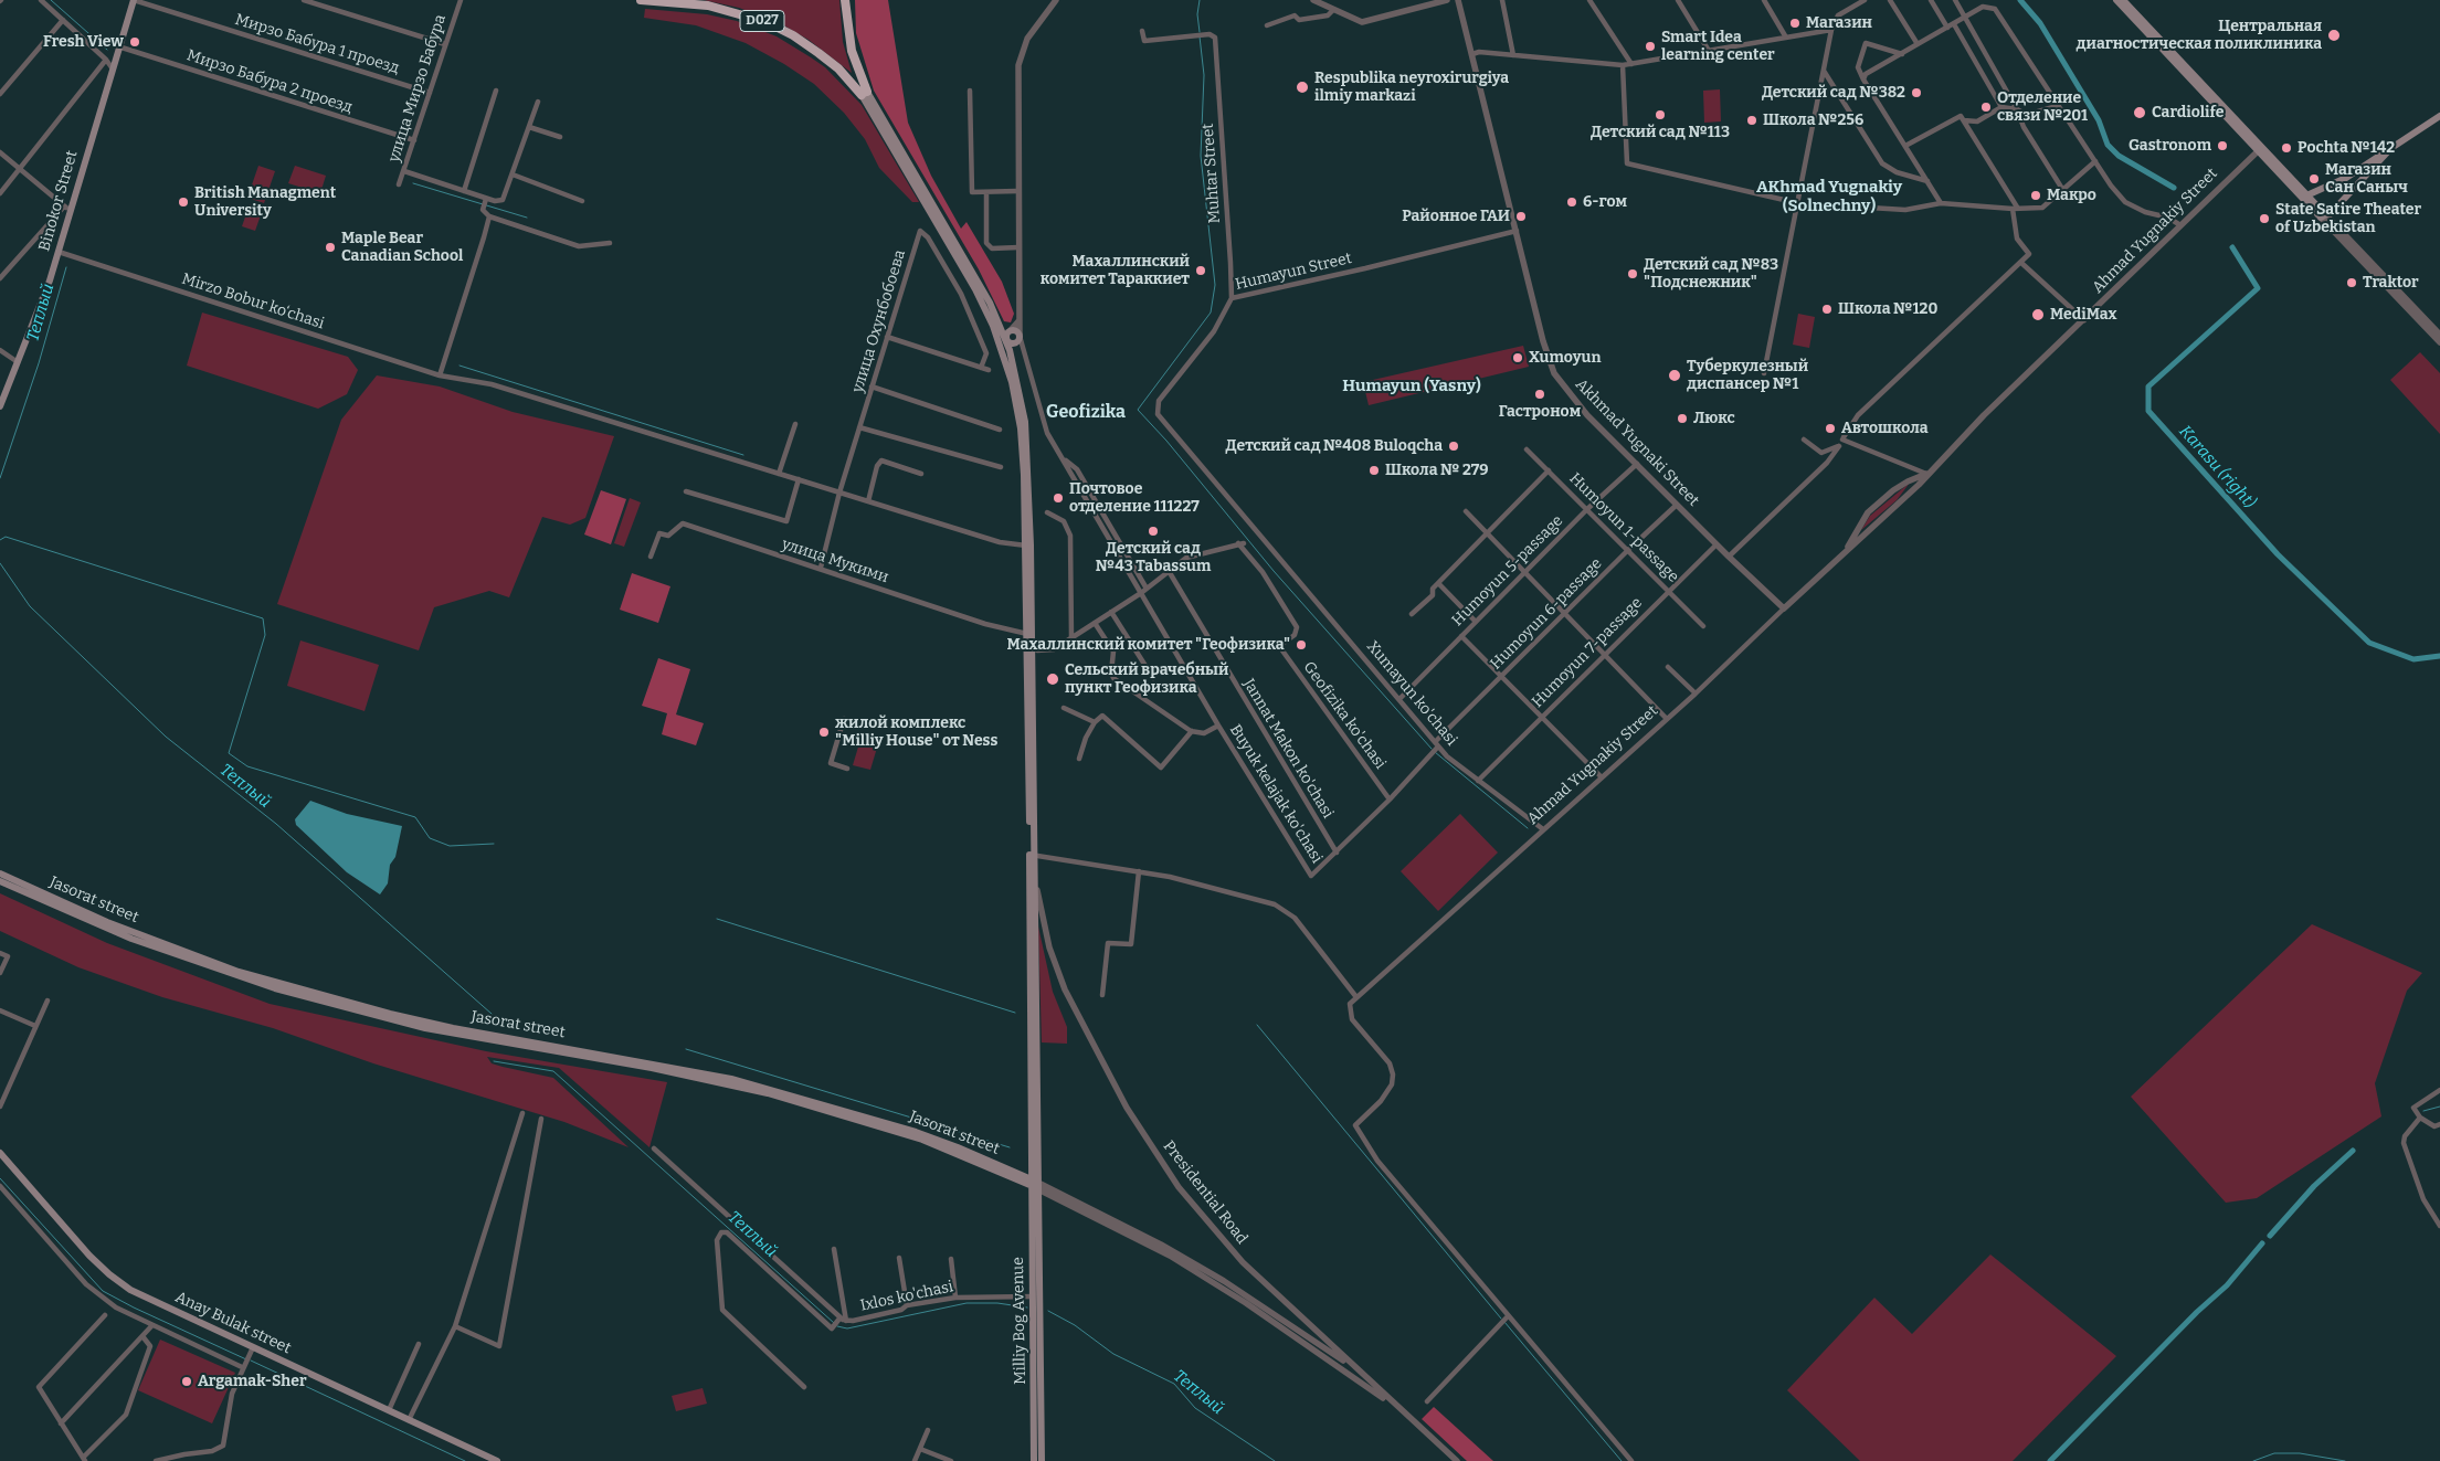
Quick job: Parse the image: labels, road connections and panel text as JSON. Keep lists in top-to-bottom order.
{
  "streets": {
    "highway": ["D027"],
    "main road": [
      "Binokor Street",
      "Jasorat street",
      "Milliy Bog Avenue",
      "Anay Bulak street"
    ],
    "street": [
      "Мирзо Бабура 1 проезд",
      "Мирзо Бабура 2 проезд",
      "улица Мирзо Бабура",
      "Muhtar Street",
      "Ahmad Yugnakiy Street",
      "Humayun Street",
      "Mirzo Bobur ko‘chasi",
      "улица Охунбобоева",
      "Akhmad Yugnaki Street",
      "Humoyun 1-passage",
      "улица Мукими",
      "Humoyun 5-passage",
      "Humoyun 6-passage",
      "Humoyun 7-passage",
      "Xumayun ko'chasi",
      "Geofizika ko'chasi",
      "Jannat Makon ko'chasi",
      "Buyuk kelajak ko'chasi",
      "Presidential Road",
      "Ixlos ko'chasi"
    ]
  },
  "crossings": [
    ["D027", "Mirzo Bobur ko‘chasi"],
    ["Мирзо Бабура 1 проезд", "улица Мирзо Бабура"],
    ["Мирзо Бабура 1 проезд", "Binokor Street"],
    ["Мирзо Бабура 2 проезд", "улица Мирзо Бабура"],
    ["Мирзо Бабура 2 проезд", "Binokor Street"],
    ["Muhtar Street", "Humayun Street"],
    ["Binokor Street", "Mirzo Bobur ko‘chasi"],
    ["Ahmad Yugnakiy Street", "Akhmad Yugnaki Street"],
    ["Ahmad Yugnakiy Street", "Xumayun ko'chasi"],
    ["Humayun Street", "Akhmad Yugnaki Street"],
    ["Humayun Street", "Xumayun ko'chasi"],
    ["Mirzo Bobur ko‘chasi", "улица Охунбобоева"],
    ["улица Охунбобоева", "улица Мукими"],
    ["Akhmad Yugnaki Street", "Humoyun 5-passage"],
    ["Akhmad Yugnaki Street", "Humoyun 6-passage"],
    ["Akhmad Yugnaki Street", "Humoyun 7-passage"],
    ["Humoyun 1-passage", "Humoyun 5-passage"],
    ["Humoyun 1-passage", "Humoyun 6-passage"],
    ["Humoyun 1-passage", "Humoyun 7-passage"],
    ["Humoyun 5-passage", "Xumayun ko'chasi"],
    ["Humoyun 6-passage", "Xumayun ko'chasi"],
    ["Humoyun 6-passage", "Geofizika ko'chasi"],
    ["Humoyun 6-passage", "Jannat Makon ko'chasi"],
    ["Humoyun 6-passage", "Buyuk kelajak ko'chasi"],
    ["Humoyun 7-passage", "Xumayun ko'chasi"],
    ["Geofizika ko'chasi", "Jannat Makon ko'chasi"],
    ["Jasorat street", "Milliy Bog Avenue"],
    ["Ixlos ko'chasi", "Milliy Bog Avenue"]
  ],
  "districts": ["AKhmad Yugnakiy (Solnechny)", "Humayun (Yasny)", "Geofizika"],
  "water": ["Теплый", "Karasu (right)"],
  "places": [
    "Магазин",
    "Центральная диагностическая поликлиника",
    "Fresh View",
    "Smart Idea learning center",
    "Respublika neyroxirurgiya ilmiy markazi",
    "Детский сад №382",
    "Отделение связи №201",
    "Cardiolife",
    "Детский сад №113",
    "Школа №256",
    "Gastronom",
    "Pochta №142",
    "Магазин Сан Саныч",
    "Макро",
    "British Managment University",
    "6-гом",
    "Районное ГАИ",
    "State Satire Theater of Uzbekistan",
    "Maple Bear Canadian School",
    "Махаллинский комитет Тараккиет",
    "Детский сад №83 \"Подснежник\"",
    "Traktor",
    "Школа №120",
    "MediMax",
    "Xumoyun",
    "Туберкулезный диспансер №1",
    "Гастроном",
    "Люкс",
    "Автошкола",
    "Детский сад №408 Buloqcha",
    "Школа № 279",
    "Почтовое отделение 111227",
    "Детский сад №43 Tabassum",
    "Махаллинский комитет \"Геофизика\"",
    "Сельский врачебный пункт Геофизика",
    "жилой комплекс \"Milliy House\" от Ness",
    "Argamak-Sher"
  ]
}
